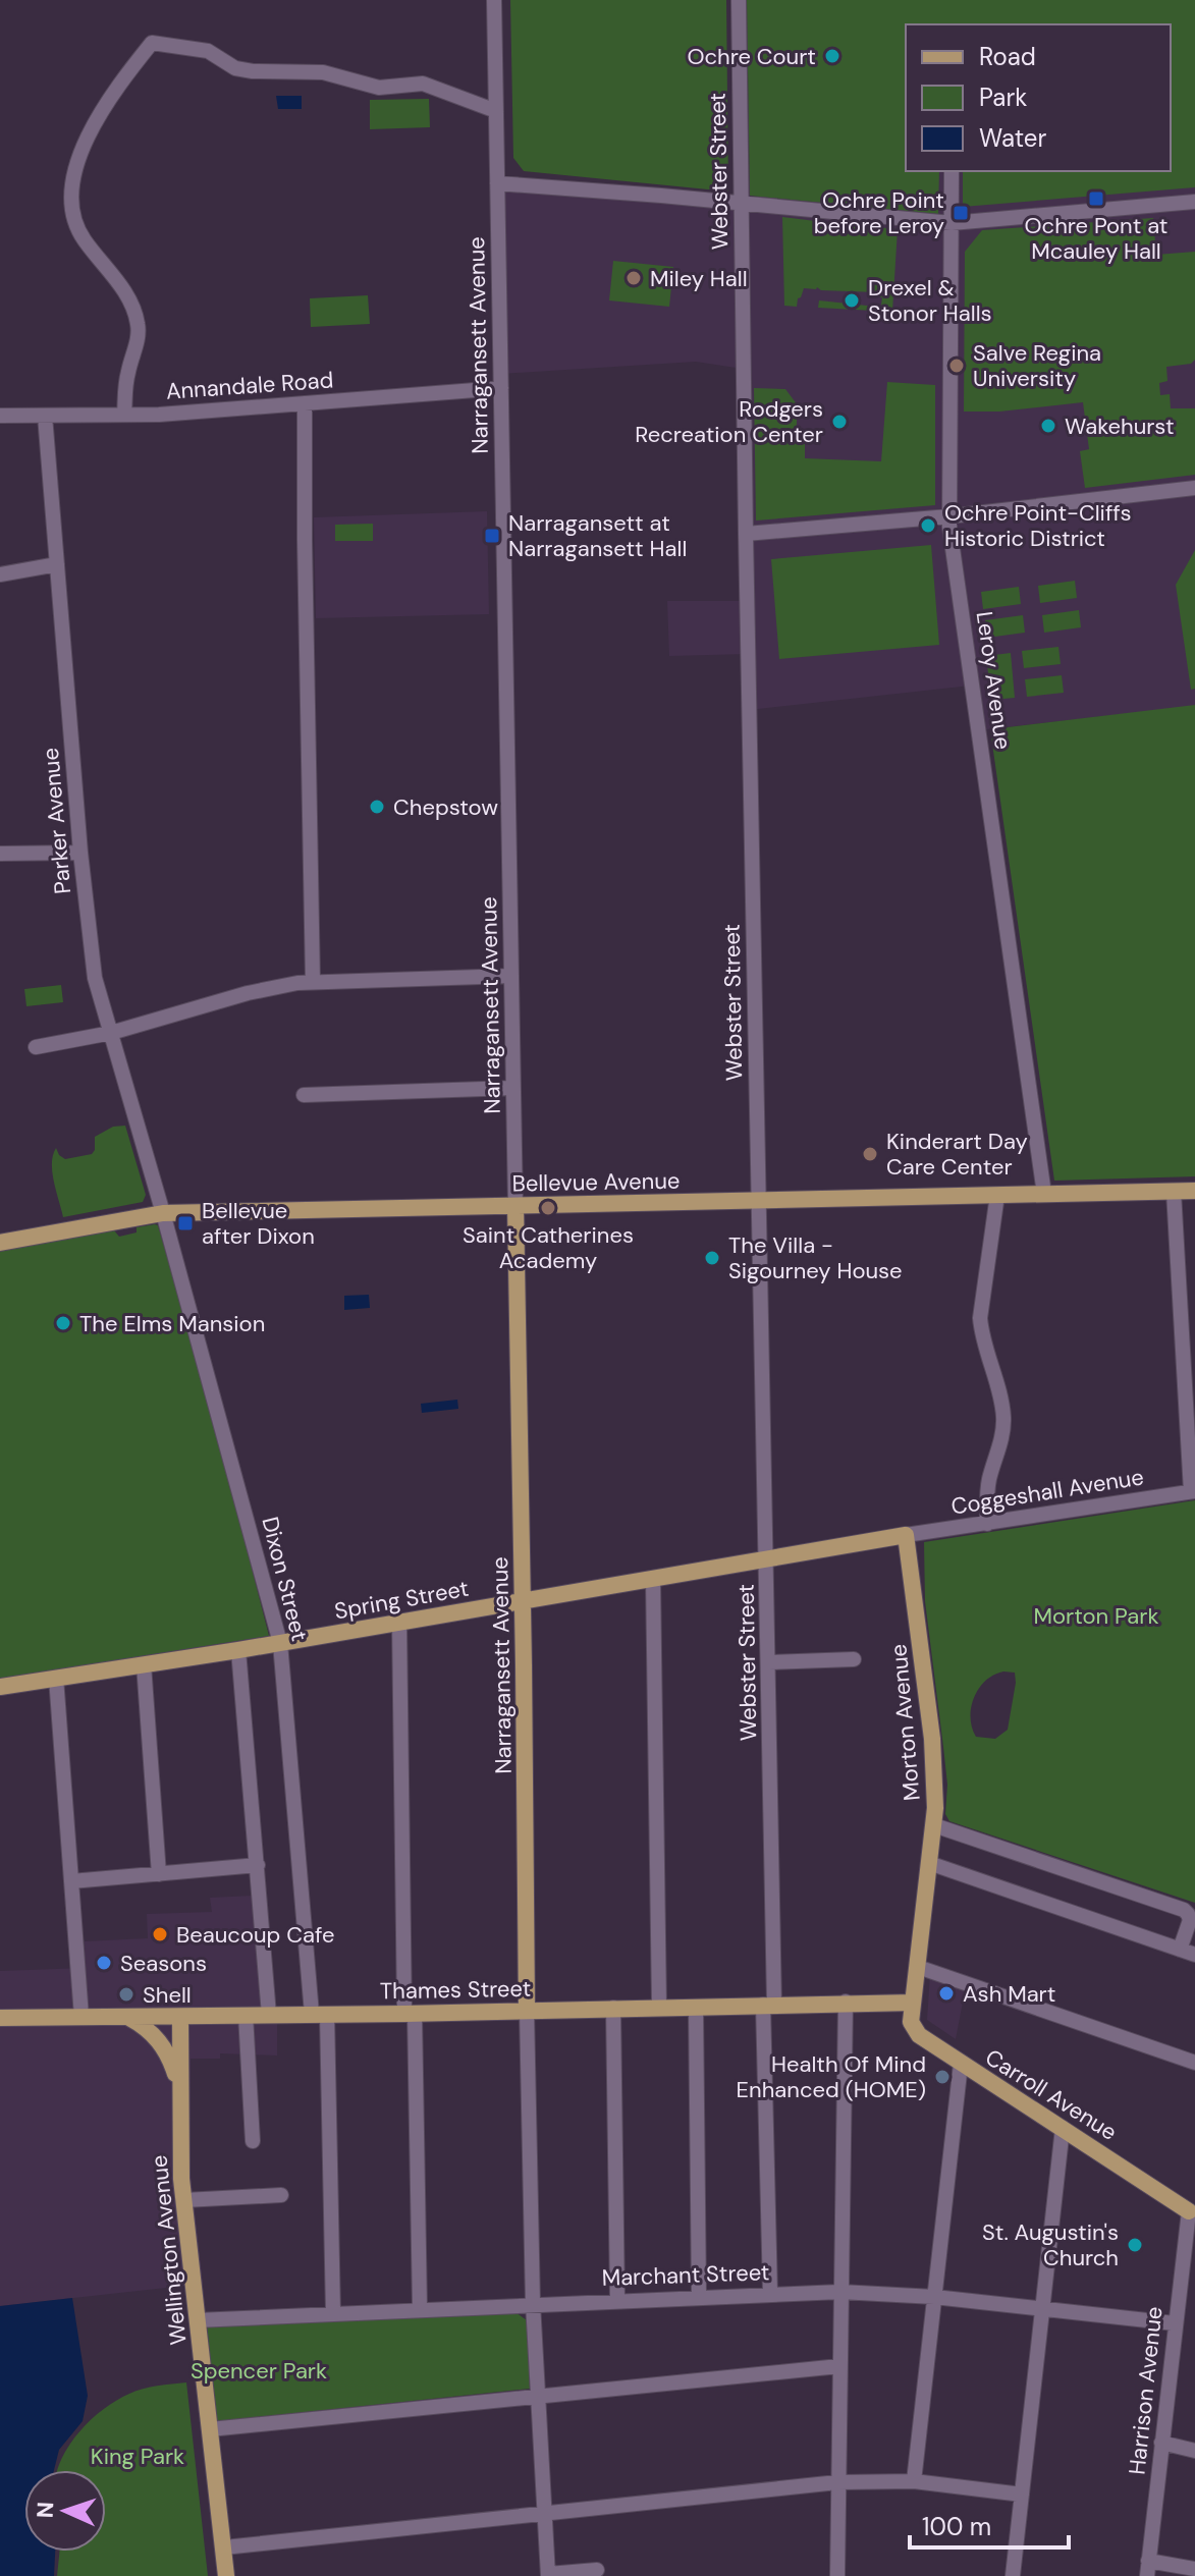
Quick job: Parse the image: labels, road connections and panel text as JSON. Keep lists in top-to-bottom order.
{
  "streets": {
    "main road": [
      "Narragansett Avenue",
      "Bellevue Avenue",
      "Spring Street",
      "Morton Avenue",
      "Thames Street",
      "Carroll Avenue",
      "Wellington Avenue"
    ],
    "street": [
      "Webster Street",
      "Annandale Road",
      "Leroy Avenue",
      "Parker Avenue",
      "Coggeshall Avenue",
      "Dixon Street",
      "Marchant Street",
      "Harrison Avenue"
    ]
  },
  "crossings": [
    ["Webster Street", "Bellevue Avenue"],
    ["Webster Street", "Spring Street"],
    ["Webster Street", "Thames Street"],
    ["Webster Street", "Marchant Street"],
    ["Narragansett Avenue", "Annandale Road"],
    ["Narragansett Avenue", "Bellevue Avenue"],
    ["Narragansett Avenue", "Spring Street"],
    ["Narragansett Avenue", "Thames Street"],
    ["Annandale Road", "Parker Avenue"],
    ["Leroy Avenue", "Bellevue Avenue"],
    ["Parker Avenue", "Bellevue Avenue"],
    ["Parker Avenue", "Dixon Street"],
    ["Bellevue Avenue", "Dixon Street"],
    ["Coggeshall Avenue", "Spring Street"],
    ["Coggeshall Avenue", "Morton Avenue"],
    ["Dixon Street", "Spring Street"],
    ["Dixon Street", "Thames Street"],
    ["Dixon Street", "Marchant Street"],
    ["Spring Street", "Morton Avenue"],
    ["Morton Avenue", "Thames Street"],
    ["Morton Avenue", "Carroll Avenue"],
    ["Thames Street", "Carroll Avenue"],
    ["Thames Street", "Wellington Avenue"],
    ["Carroll Avenue", "Harrison Avenue"],
    ["Wellington Avenue", "Marchant Street"],
    ["Marchant Street", "Harrison Avenue"]
  ],
  "parks": ["Morton Park", "Spencer Park", "King Park"],
  "places": {
    "other": [
      "Ochre Court",
      "Miley Hall",
      "Drexel & Stonor Halls",
      "Salve Regina University",
      "Rodgers Recreation Center",
      "Wakehurst",
      "Ochre Point-Cliffs Historic District",
      "Chepstow",
      "Kinderart Day Care Center",
      "Saint Catherines Academy",
      "The Villa - Sigourney House",
      "The Elms Mansion",
      "Beaucoup Cafe",
      "Seasons",
      "Ash Mart",
      "Shell",
      "Health Of Mind Enhanced (HOME)",
      "St. Augustin's Church"
    ],
    "transit": [
      "Ochre Pont at Mcauley Hall",
      "Ochre Point before Leroy",
      "Narragansett at Narragansett Hall",
      "Bellevue after Dixon"
    ]
  },
  "legend": ["Road", "Park", "Water"],
  "scale_bar": "100 m",
  "north": "left"
}
